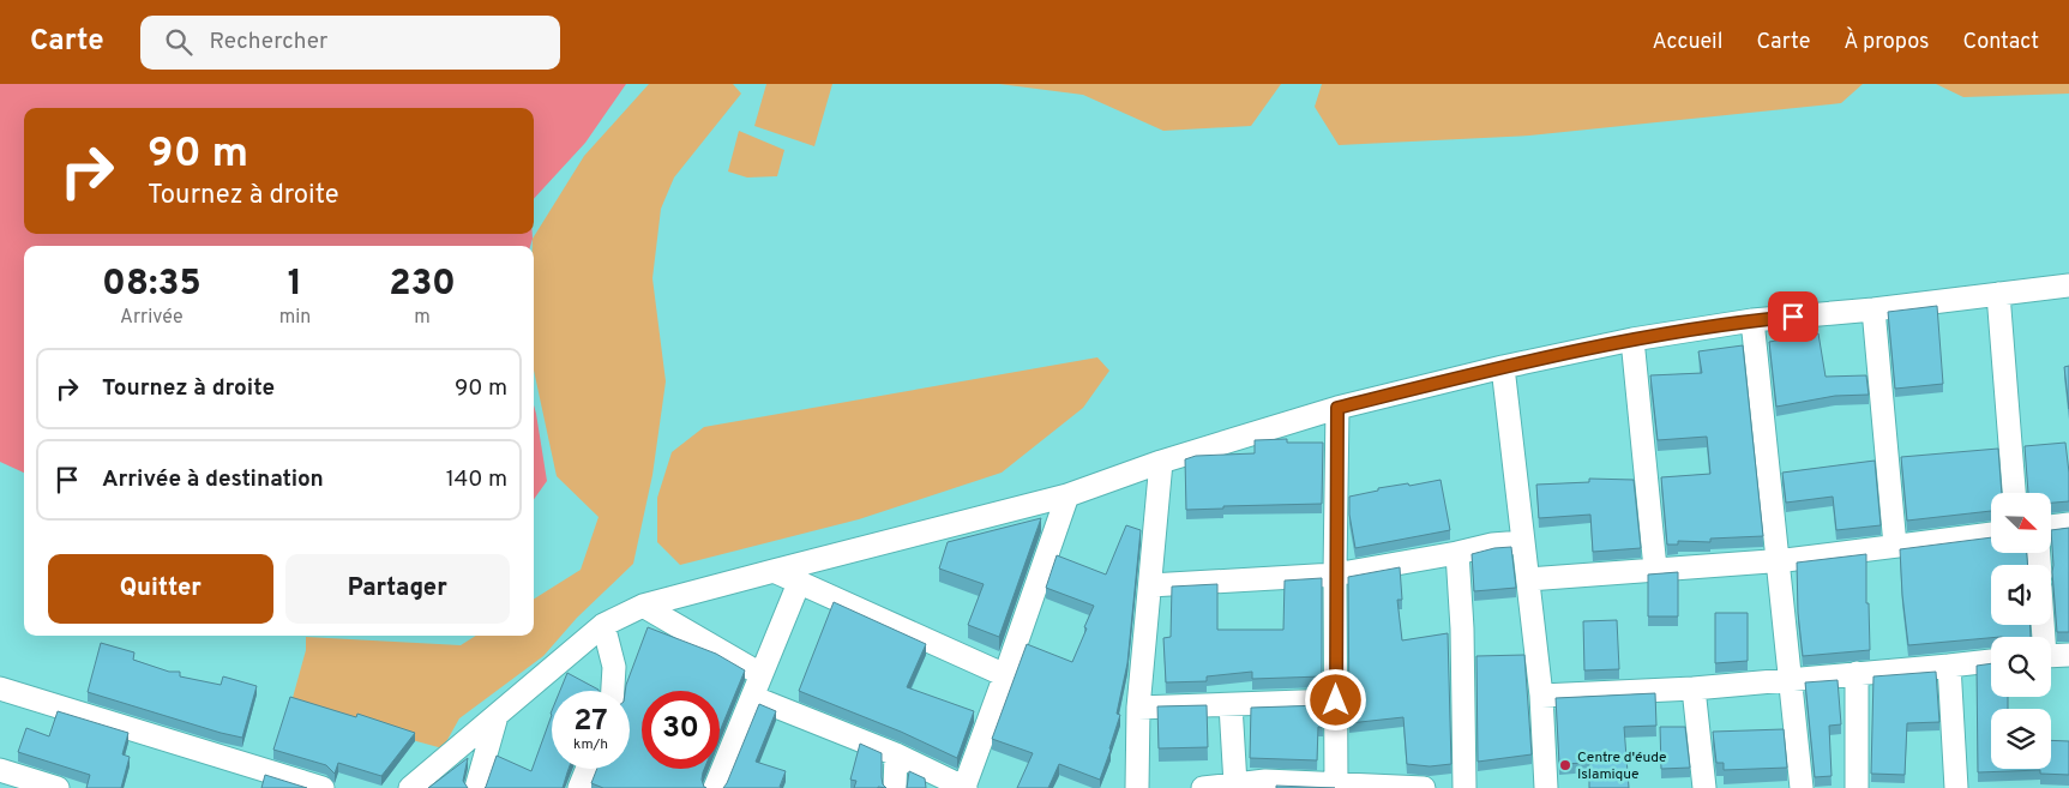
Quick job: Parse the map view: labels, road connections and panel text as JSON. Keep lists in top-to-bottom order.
{
  "places": ["Centre d'éude Islamique"],
  "north": "bottom right",
  "page": {
    "header": "Carte",
    "search": "Rechercher",
    "nav": [
      "Accueil",
      "Carte",
      "À propos",
      "Contact"
    ],
    "turn": ["90 m", "Tournez à droite"],
    "eta": [
      "08:35",
      "Arrivée",
      "1",
      "min",
      "230",
      "m"
    ],
    "list": [
      {
        "name": "Tournez à droite",
        "value": "90 m"
      },
      {
        "name": "Arrivée à destination",
        "value": "140 m"
      }
    ],
    "buttons": ["Quitter", "Partager"],
    "speed": "27 km/h",
    "limit": "30"
  }
}
